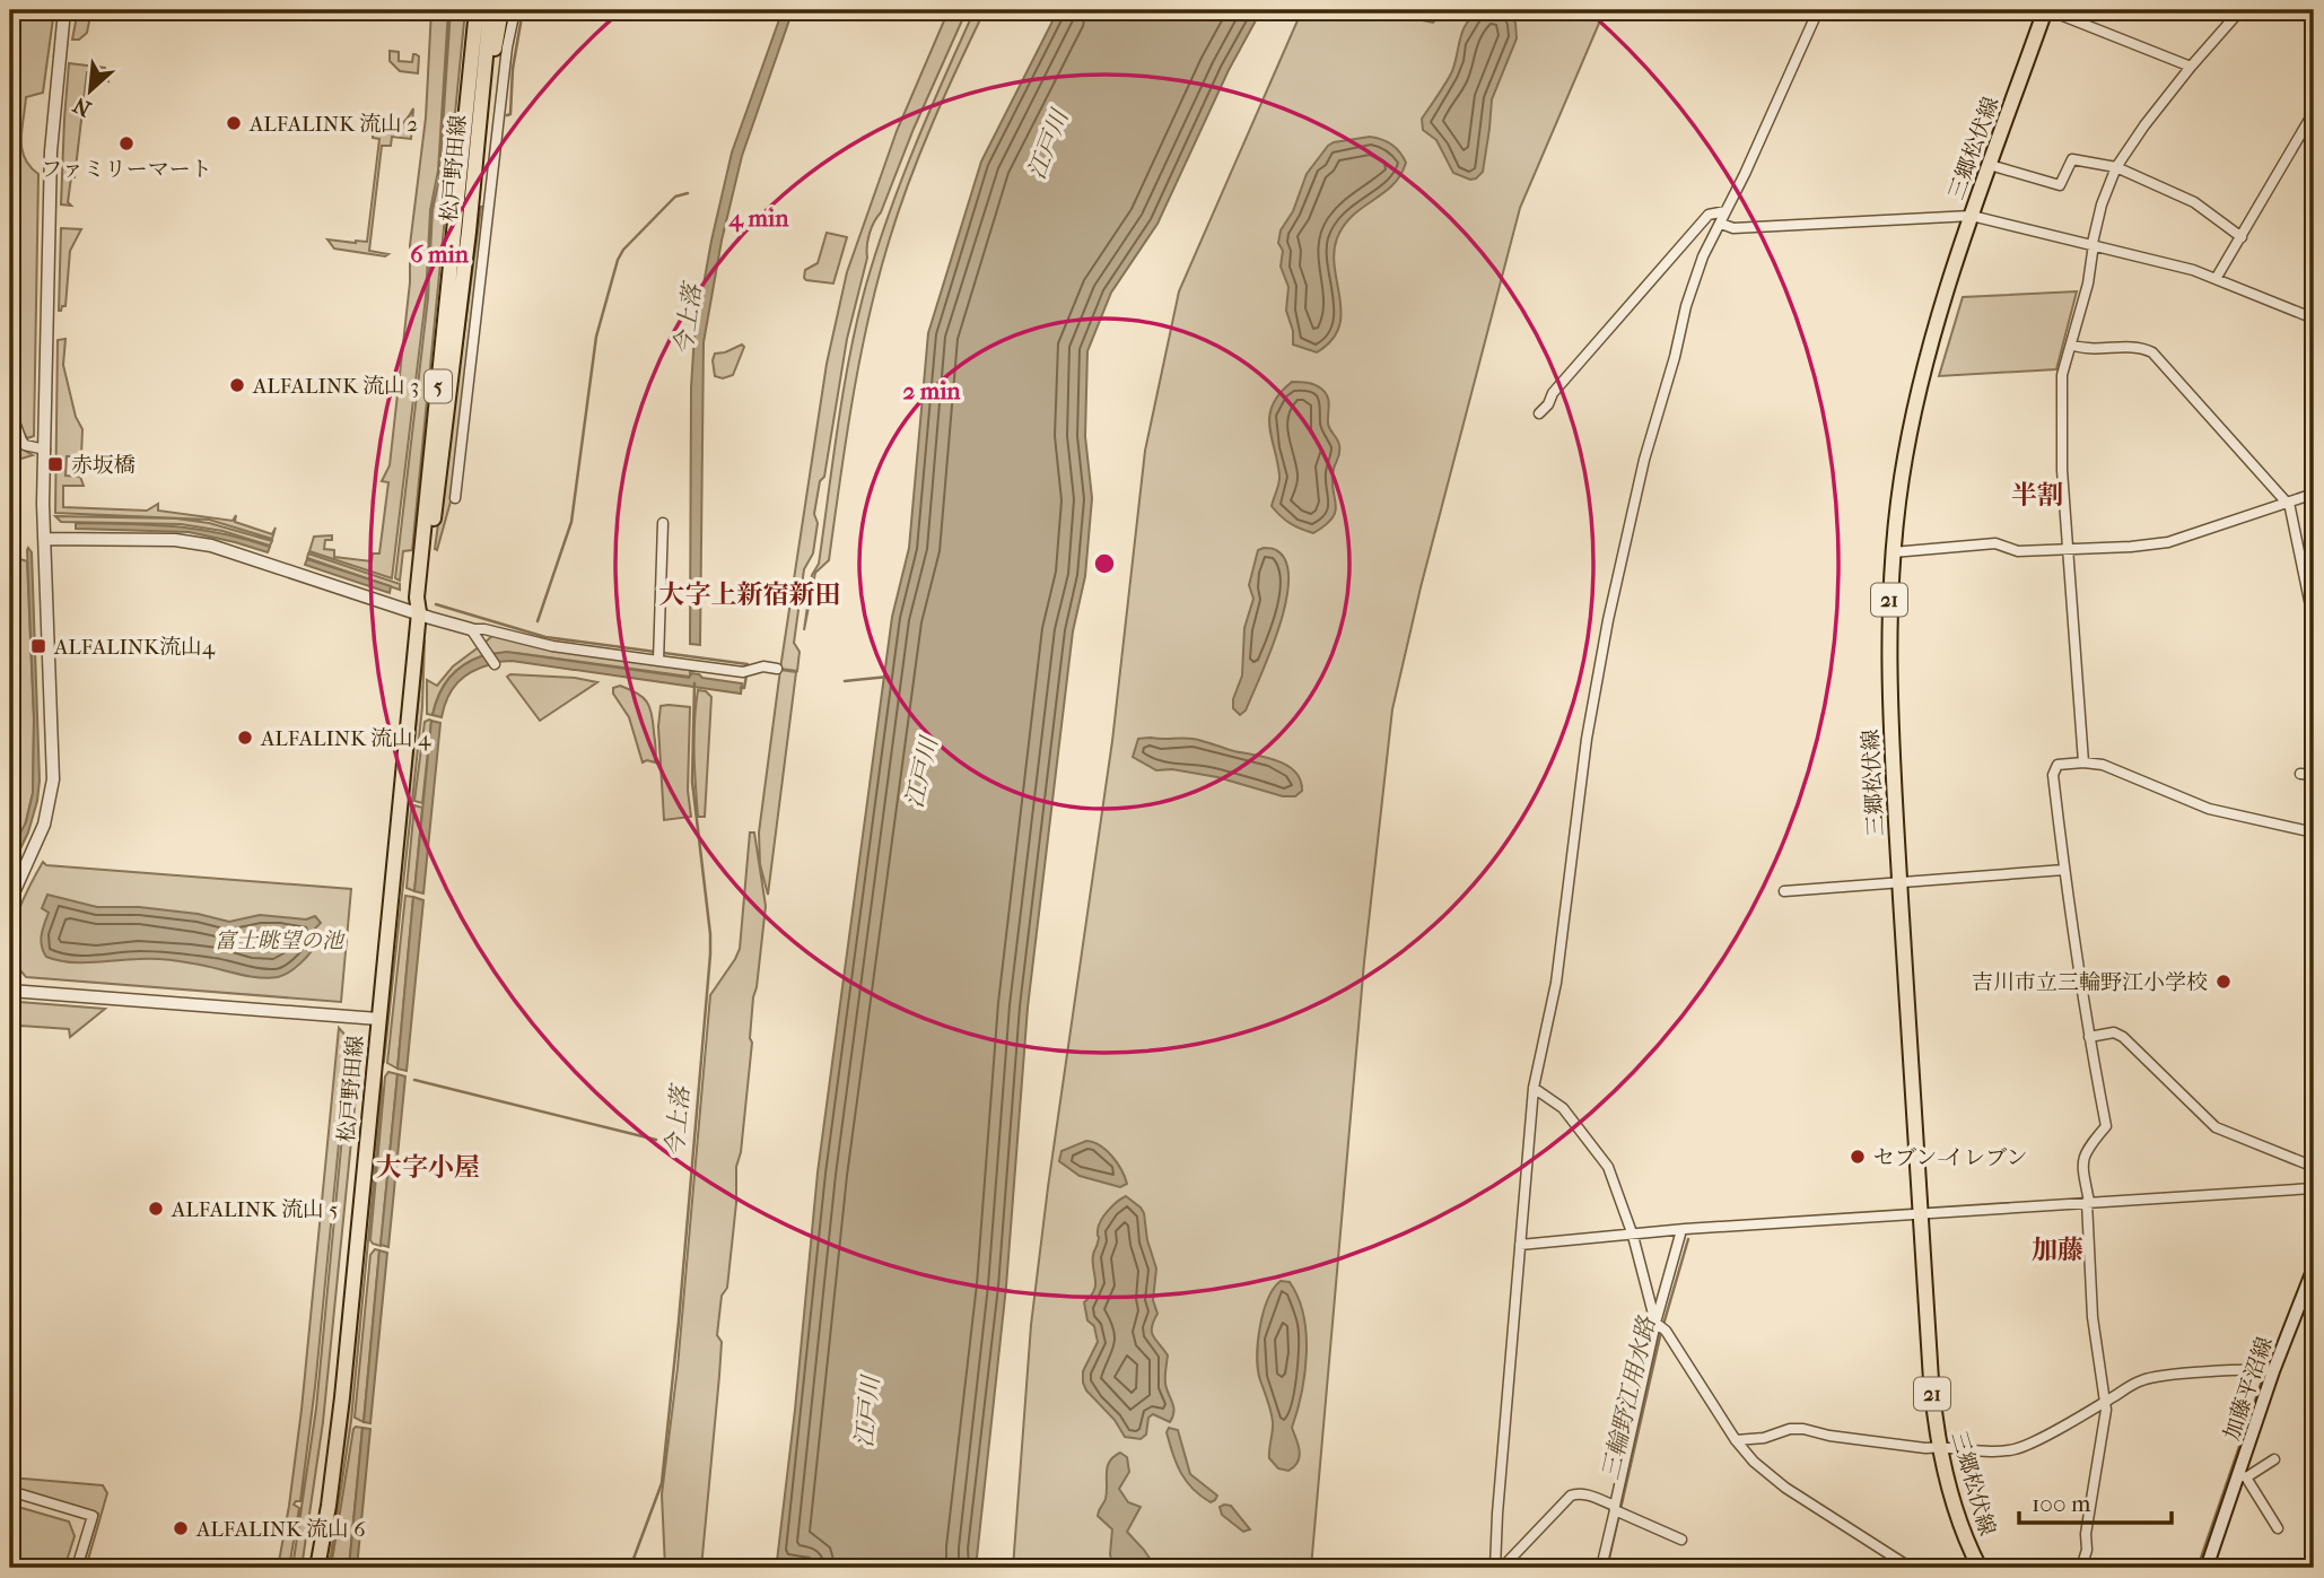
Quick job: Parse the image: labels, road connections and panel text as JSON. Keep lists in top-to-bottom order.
{
  "streets": {
    "main road": [
      "三郷松伏線",
      "松戸野田線",
      "5",
      "21",
      "加藤平沼線"
    ]
  },
  "districts": [
    "半割",
    "大字上新宿新田",
    "大字小屋",
    "加藤"
  ],
  "water": ["江戸川", "今上落", "三輪野江用水路"],
  "parks": ["富士眺望の池"],
  "places": {
    "other": [
      "ALFALINK 流山 2",
      "ファミリーマート",
      "ALFALINK 流山 3",
      "ALFALINK 流山 4",
      "吉川市立三輪野江小学校",
      "セブン-イレブン",
      "ALFALINK 流山 5",
      "ALFALINK 流山 6"
    ],
    "transit": ["赤坂橋", "ALFALINK流山4"]
  },
  "scale_bar": "100 m",
  "north": "bottom left",
  "rings": ["4 min", "6 min", "2 min"]
}
